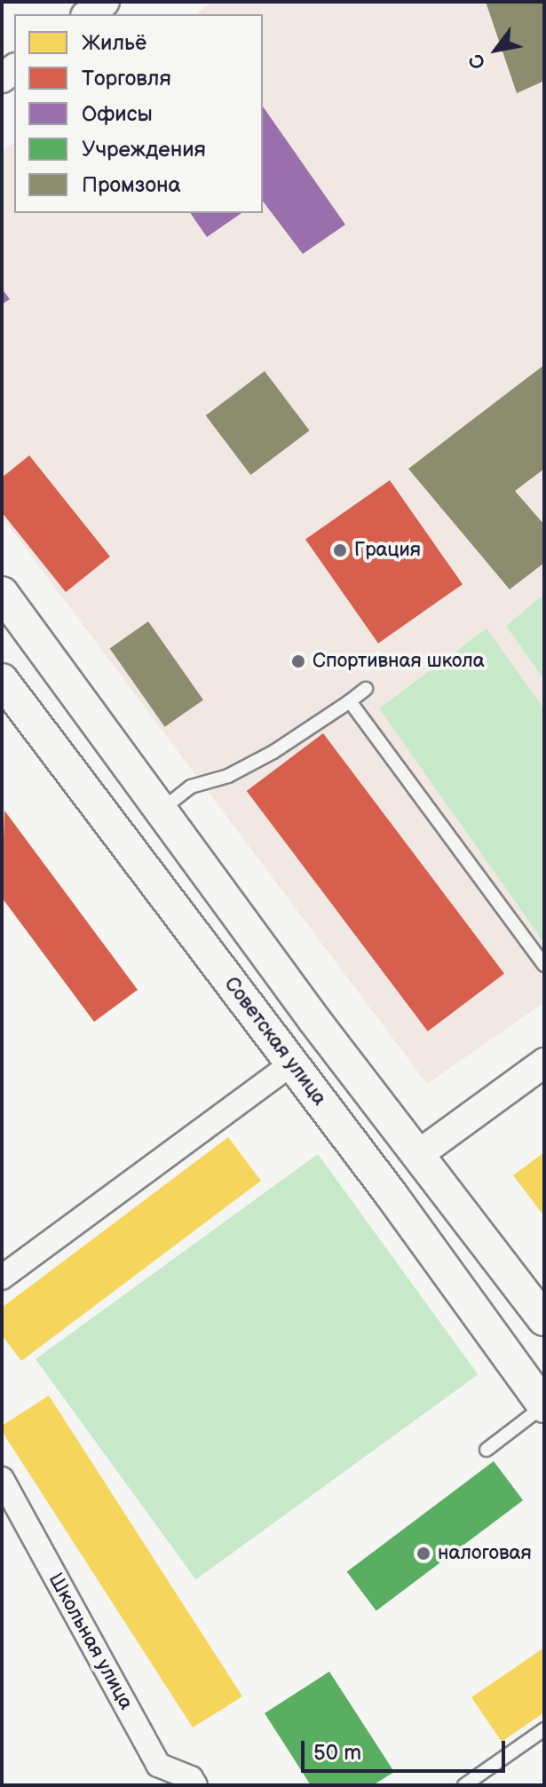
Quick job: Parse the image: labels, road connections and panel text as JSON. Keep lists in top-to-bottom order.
{
  "streets": {
    "main road": ["Советская улица"],
    "street": ["Школьная улица"]
  },
  "places": ["Грация", "Спортивная школа", "налоговая"],
  "legend": [
    "Жильё",
    "Торговля",
    "Офисы",
    "Учреждения",
    "Промзона"
  ],
  "scale_bar": "50 m",
  "north": "bottom left"
}
